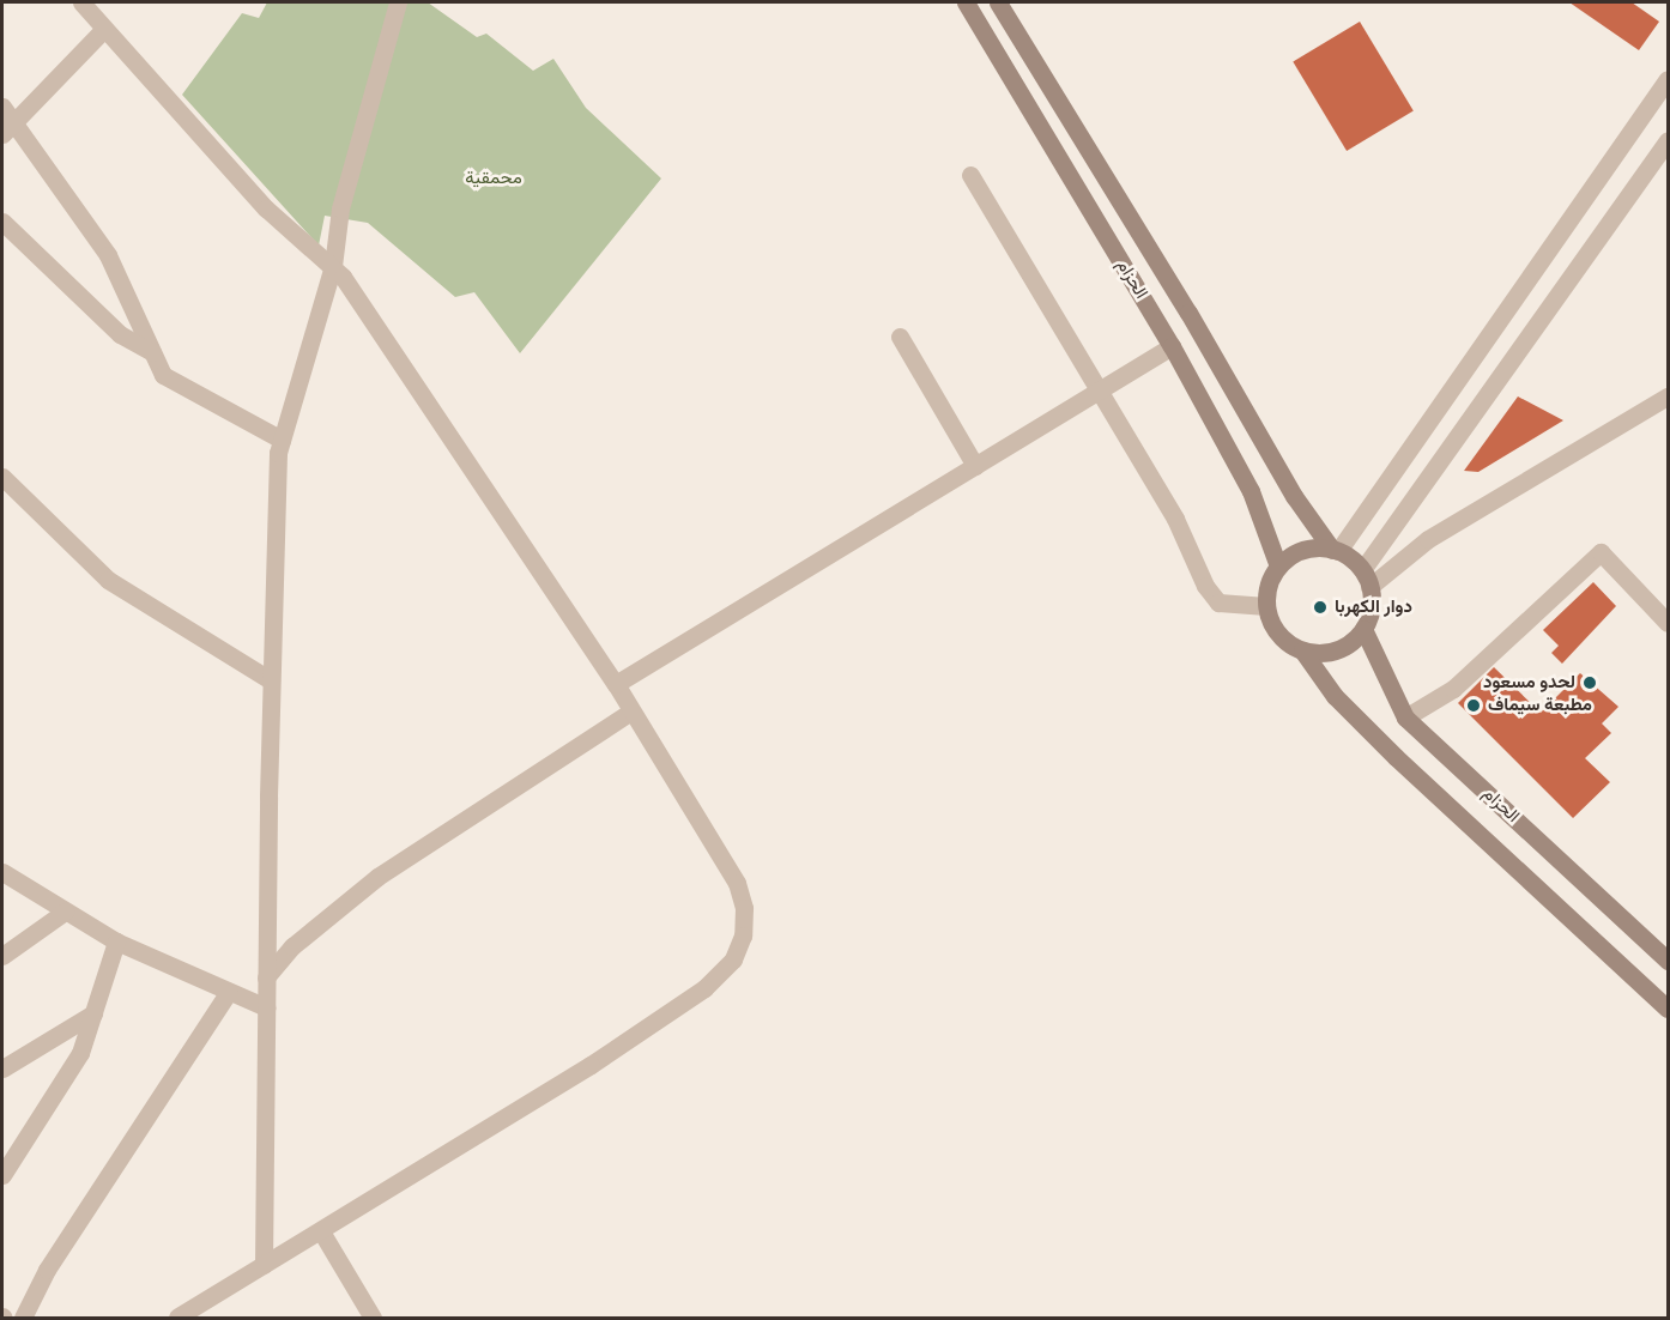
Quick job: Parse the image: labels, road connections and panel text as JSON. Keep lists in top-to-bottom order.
{
  "streets": {
    "main road": ["الحزام"]
  },
  "parks": ["محمقية"],
  "places": ["دوار الكهربا", "لحدو مسعود", "مطبعة سيماف"]
}
